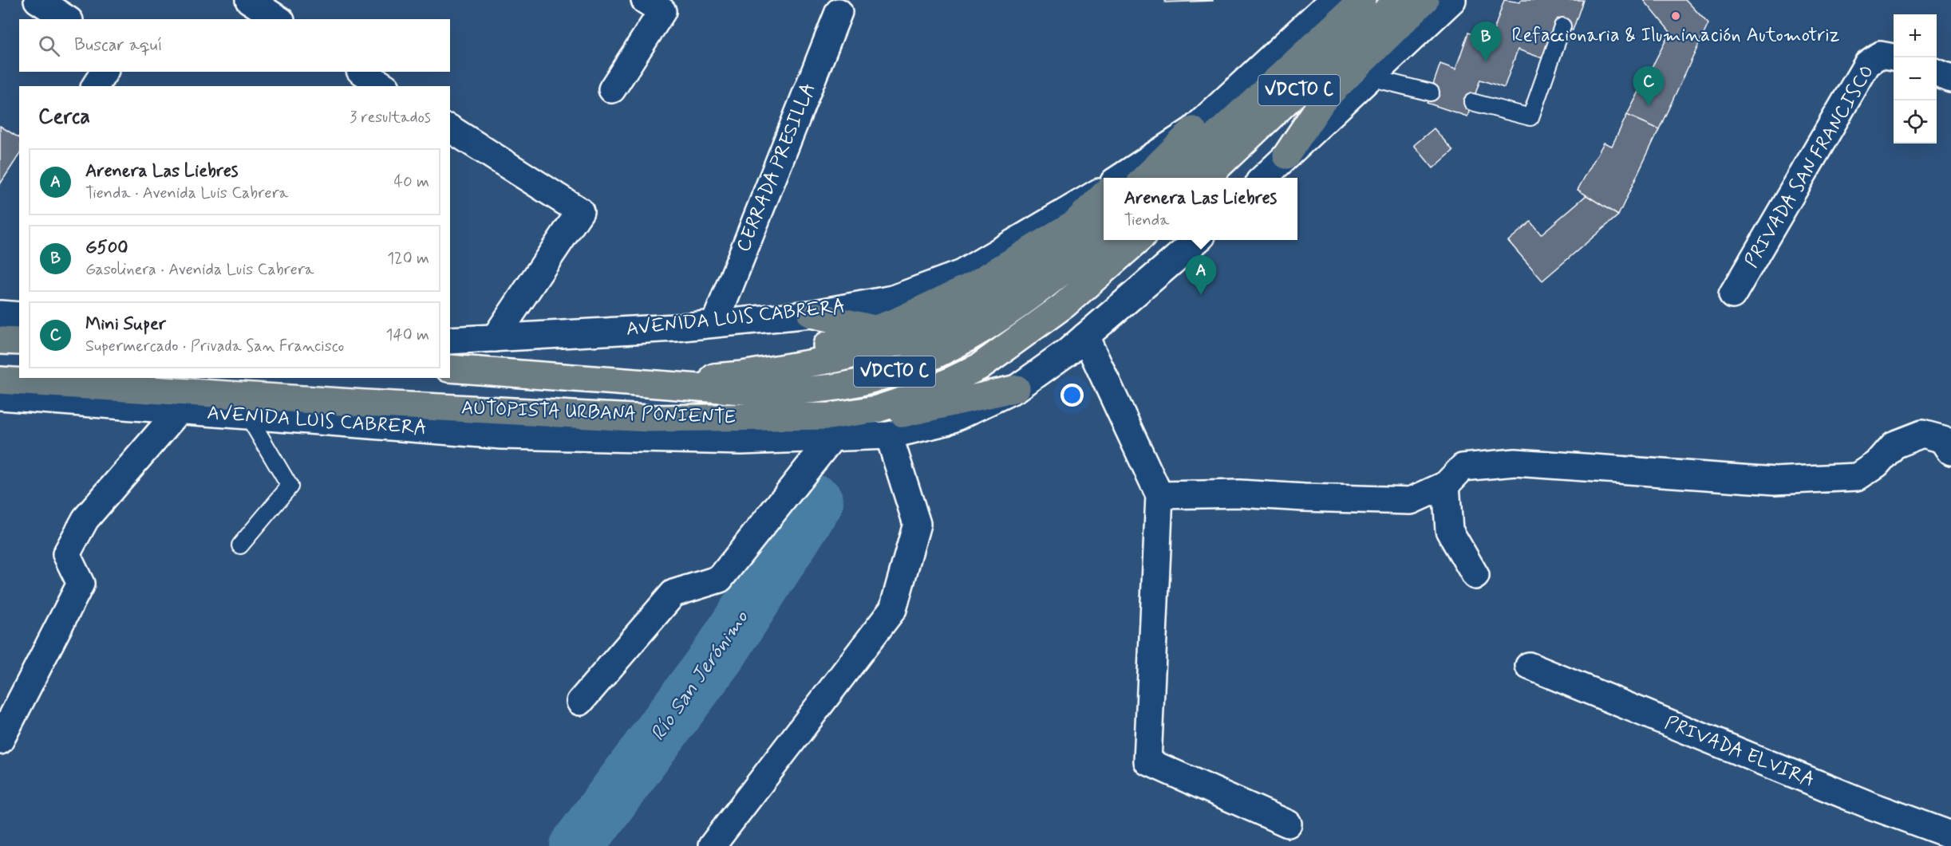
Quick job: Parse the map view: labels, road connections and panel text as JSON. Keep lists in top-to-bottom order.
{
  "streets": {
    "highway": ["VDCTO C", "AUTOPISTA URBANA PONIENTE"],
    "street": [
      "PRIVADA SAN FRANCISCO",
      "CERRADA PRESILLA",
      "AVENIDA LUIS CABRERA",
      "PRIVADA ELVIRA"
    ]
  },
  "crossings": [
    ["CERRADA PRESILLA", "AVENIDA LUIS CABRERA"],
    ["AVENIDA LUIS CABRERA", "AUTOPISTA URBANA PONIENTE"]
  ],
  "water": ["Río San Jerónimo"],
  "places": ["Refaccionaria & Iluminación Automotriz"],
  "page": {
    "map_buttons": ["+", "−"],
    "search": "Buscar aquí",
    "pins": ["B", "C", "A"],
    "heading": ["Cerca", "3 resultados"],
    "list": [
      {
        "mark": "A",
        "name": "Arenera Las Liebres",
        "note": "Tienda · Avenida Luis Cabrera",
        "value": "40 m"
      },
      {
        "mark": "B",
        "name": "G500",
        "note": "Gasolinera · Avenida Luis Cabrera",
        "value": "120 m"
      },
      {
        "mark": "C",
        "name": "Mini Super",
        "note": "Supermercado · Privada San Francisco",
        "value": "140 m"
      }
    ],
    "popup": ["Arenera Las Liebres", "Tienda"]
  }
}
